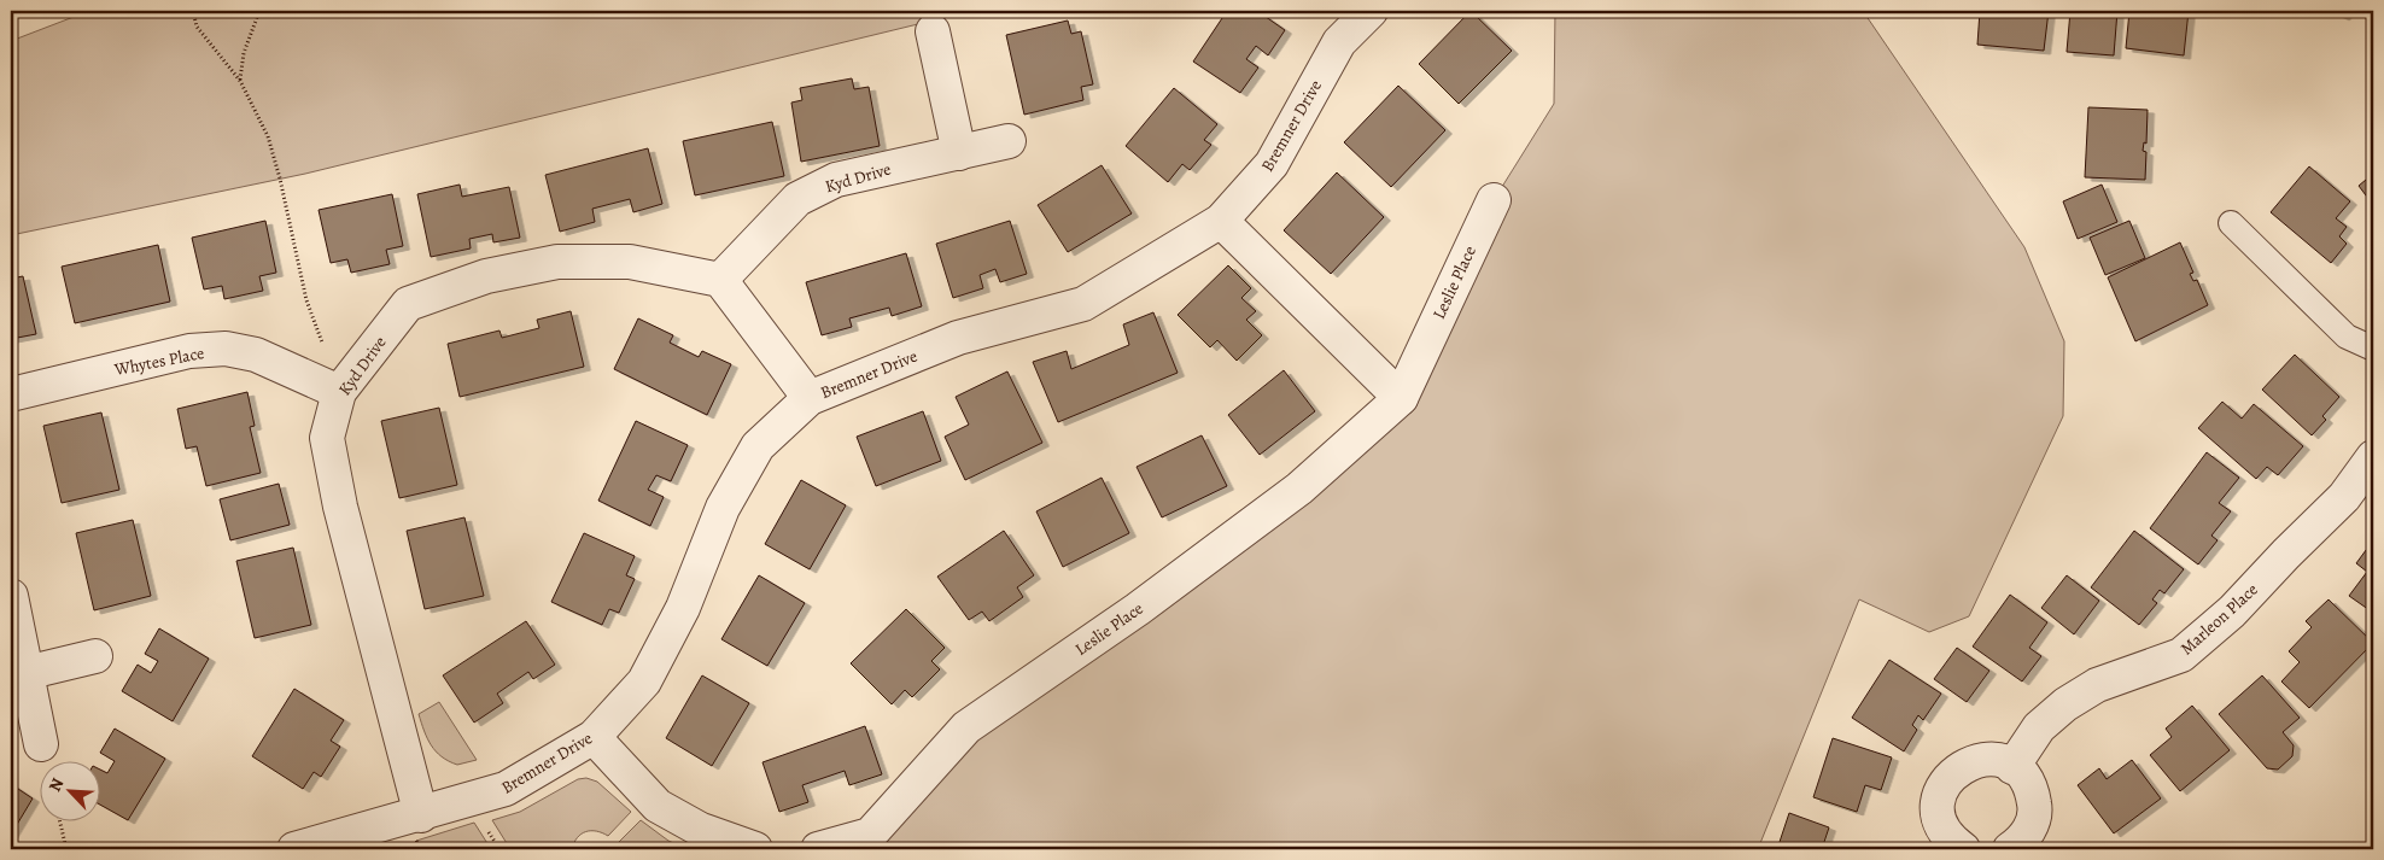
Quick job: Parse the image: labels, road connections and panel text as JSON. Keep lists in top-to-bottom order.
{
  "streets": {
    "street": [
      "Bremner Drive",
      "Kyd Drive",
      "Leslie Place",
      "Whytes Place",
      "Marleon Place"
    ]
  },
  "crossings": [
    ["Bremner Drive", "Kyd Drive"],
    ["Kyd Drive", "Whytes Place"]
  ],
  "north": "top left"
}
